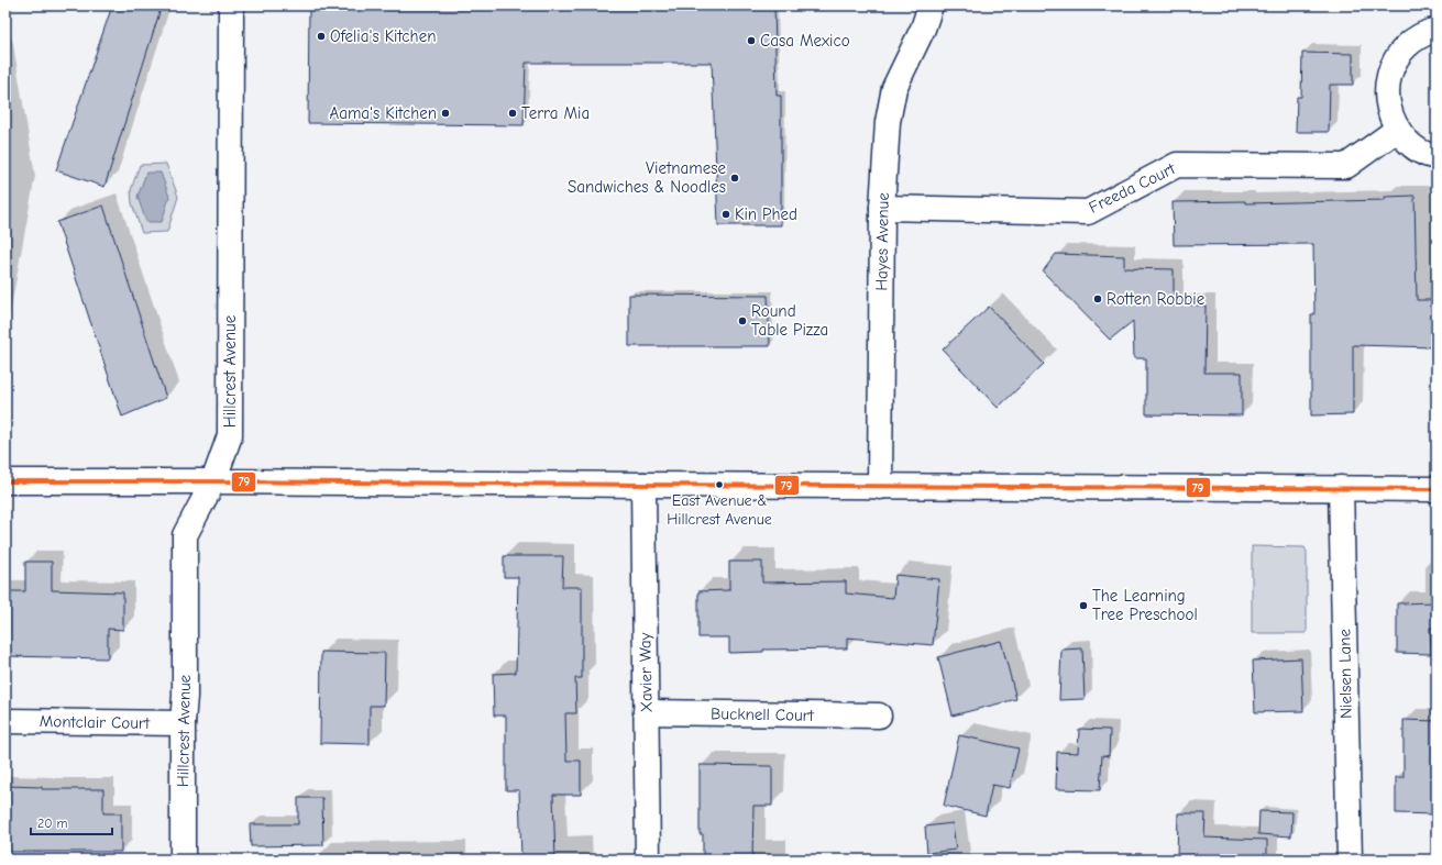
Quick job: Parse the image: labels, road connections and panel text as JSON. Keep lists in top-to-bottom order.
{
  "streets": {
    "street": [
      "Freeda Court",
      "Hayes Avenue",
      "Hillcrest Avenue",
      "Xavier Way",
      "Nielsen Lane",
      "Bucknell Court",
      "Montclair Court"
    ]
  },
  "crossings": [
    ["Freeda Court", "Hayes Avenue"],
    ["Hillcrest Avenue", "Montclair Court"],
    ["Xavier Way", "Bucknell Court"]
  ],
  "places": [
    "Ofelia's Kitchen",
    "Casa Mexico",
    "Aama's Kitchen",
    "Terra Mia",
    "Vietnamese Sandwiches & Noodles",
    "Kin Phed",
    "Rotten Robbie",
    "Round Table Pizza",
    "East Avenue & Hillcrest Avenue",
    "The Learning Tree Preschool"
  ],
  "lines": ["transit line 79"],
  "scale_bar": "20 m"
}
